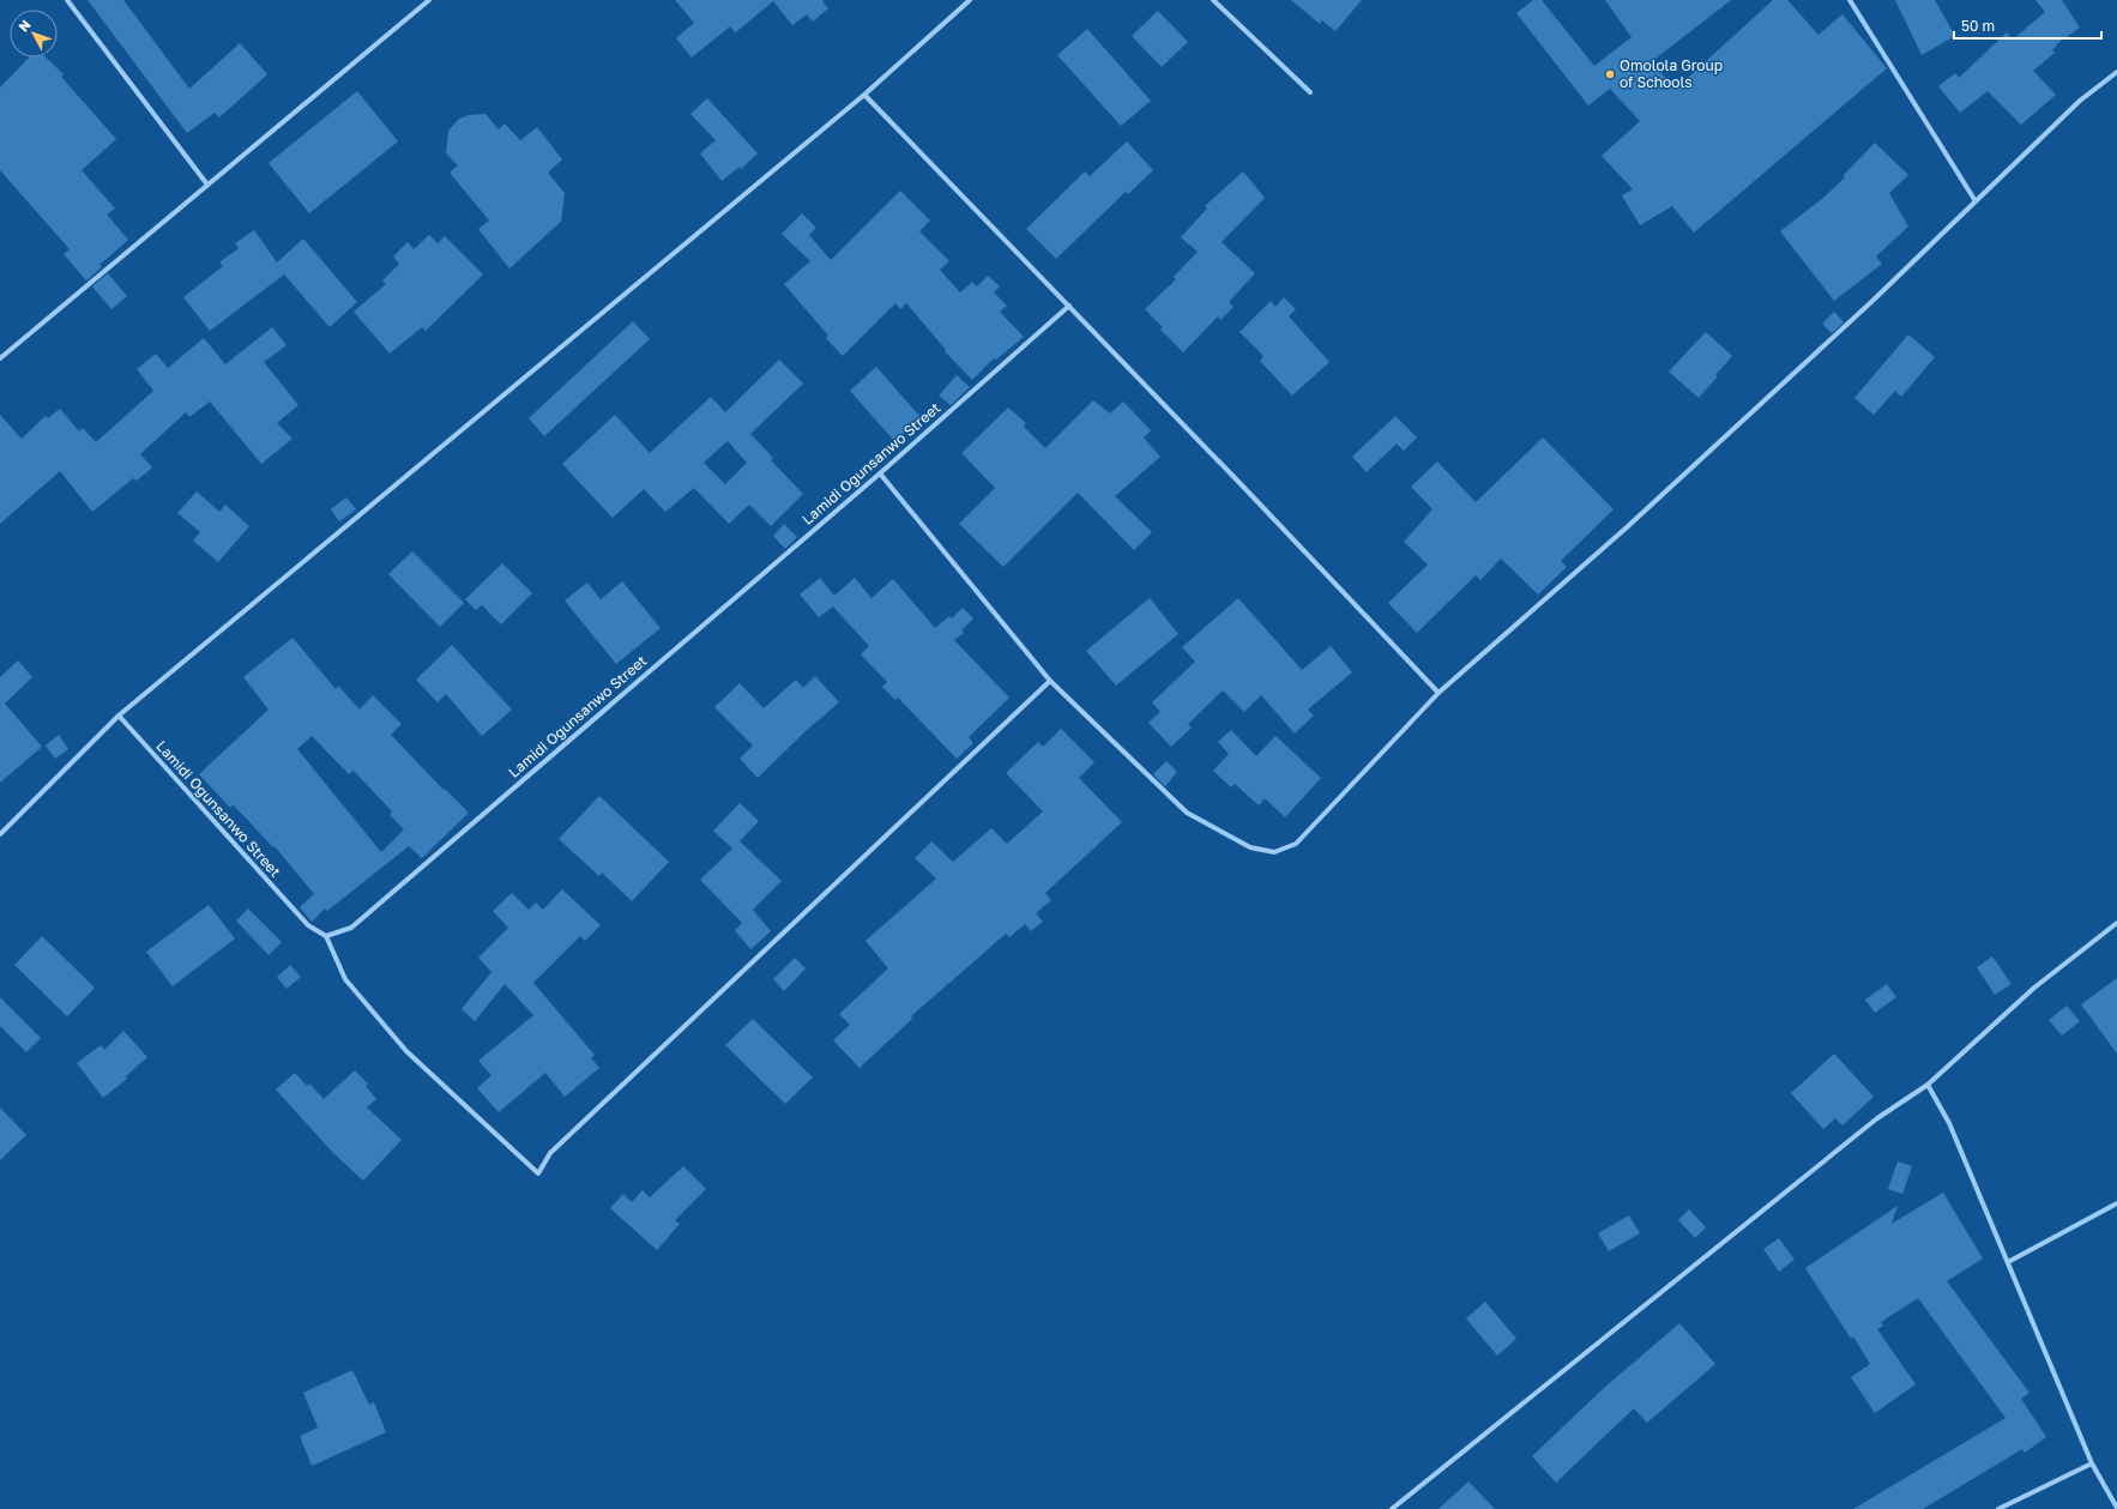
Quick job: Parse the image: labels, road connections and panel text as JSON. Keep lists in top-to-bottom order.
{
  "streets": {
    "street": ["Lamidi Ogunsanwo Street"]
  },
  "places": ["Omolola Group of Schools"],
  "scale_bar": "50 m",
  "north": "top left"
}
